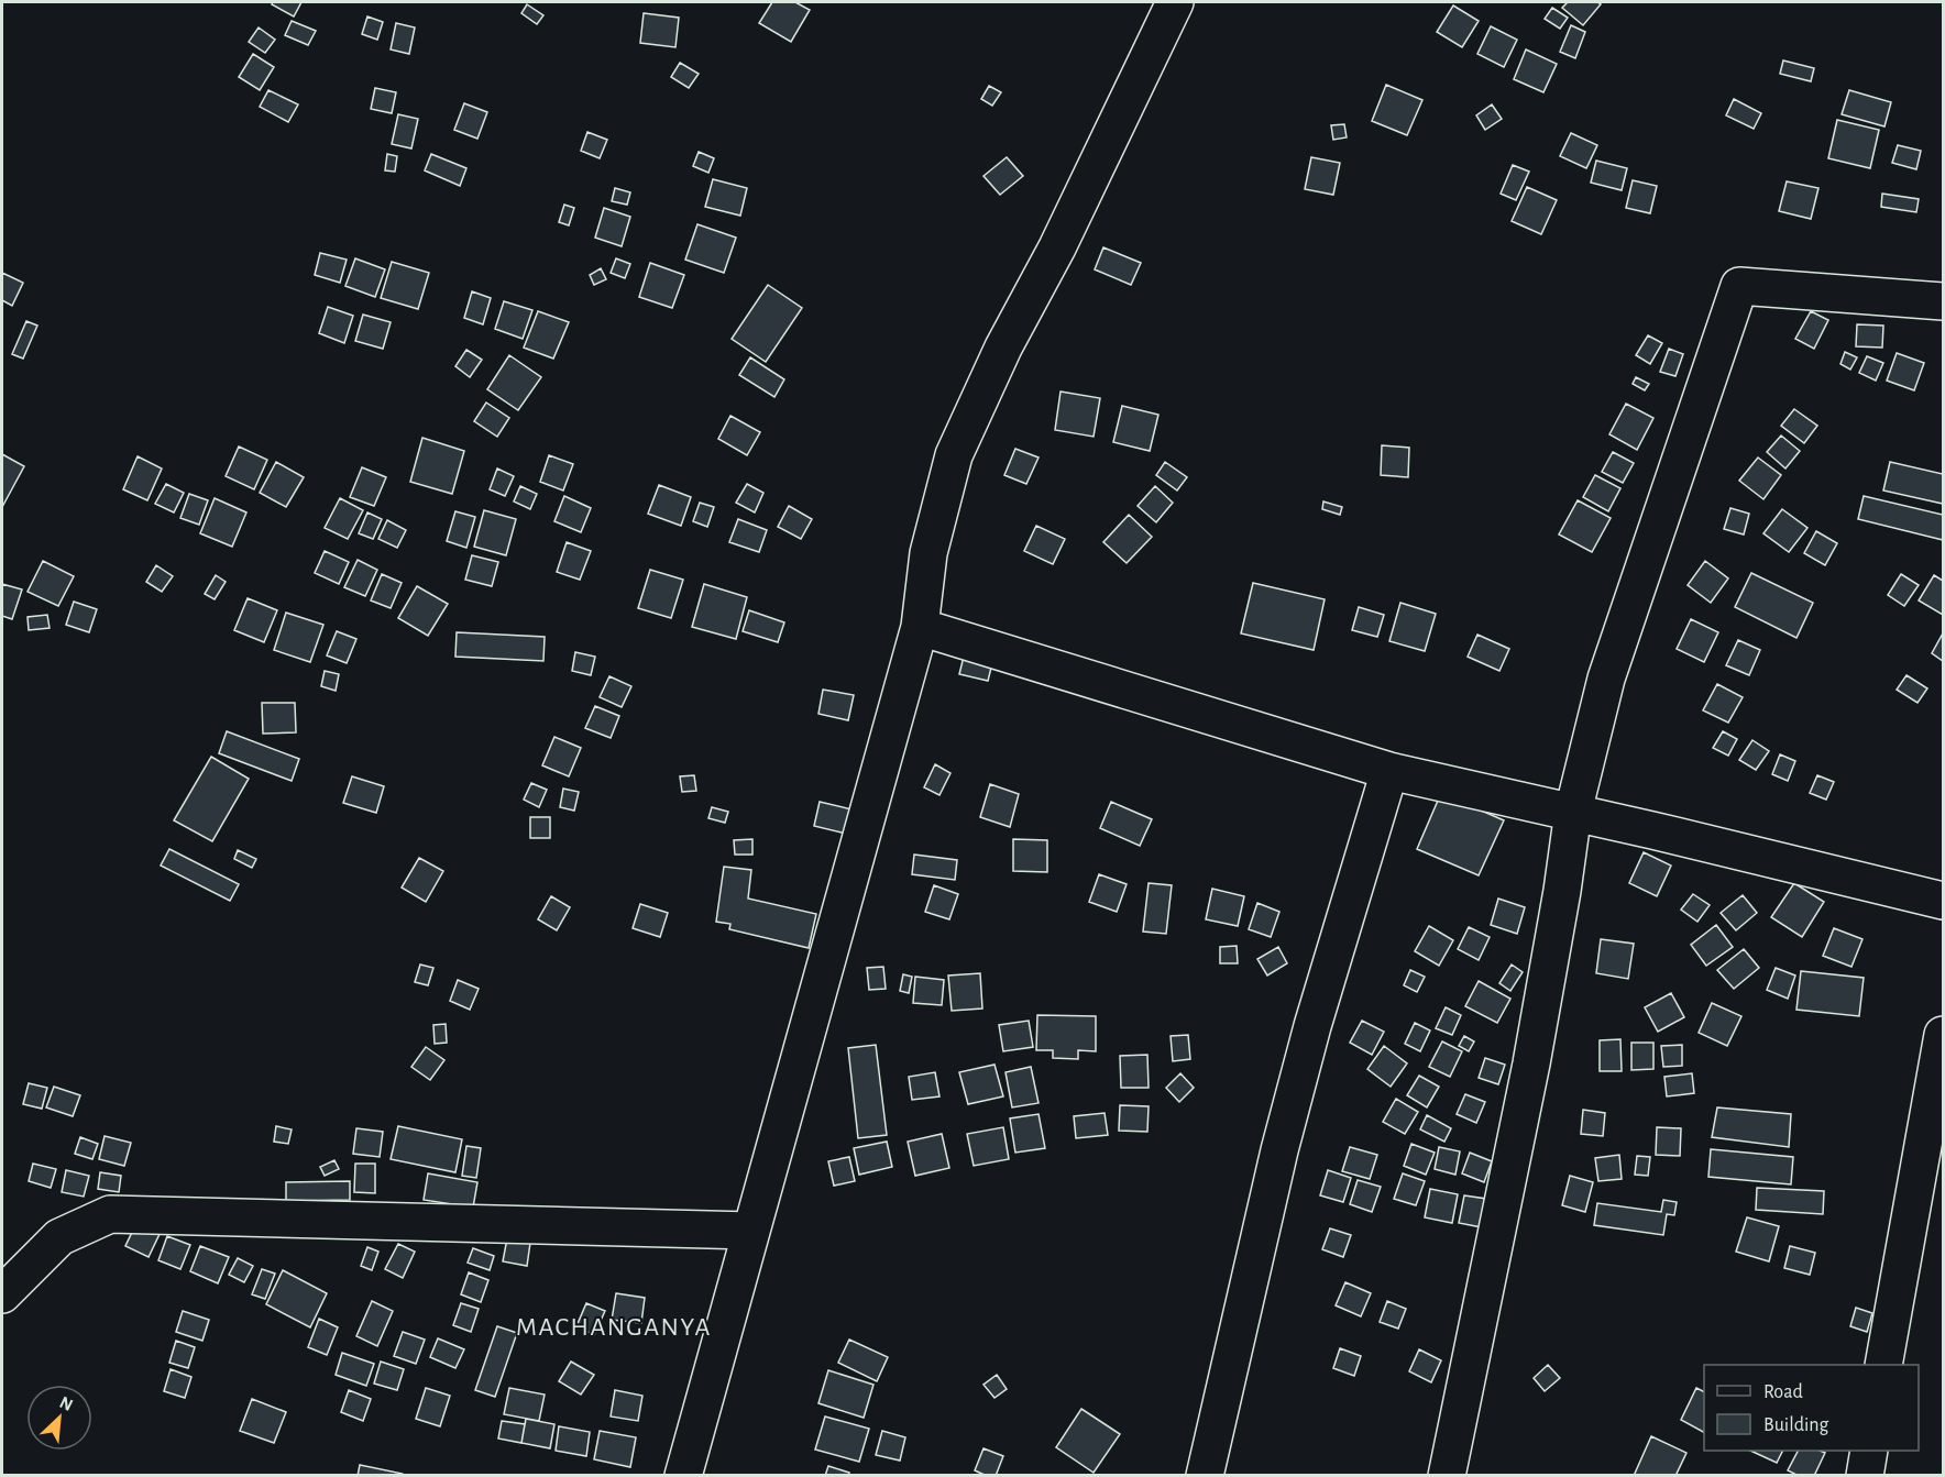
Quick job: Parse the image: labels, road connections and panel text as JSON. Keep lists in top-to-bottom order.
{
  "districts": ["MACHANGANYA"],
  "legend": ["Road", "Building"],
  "north": "top right"
}
